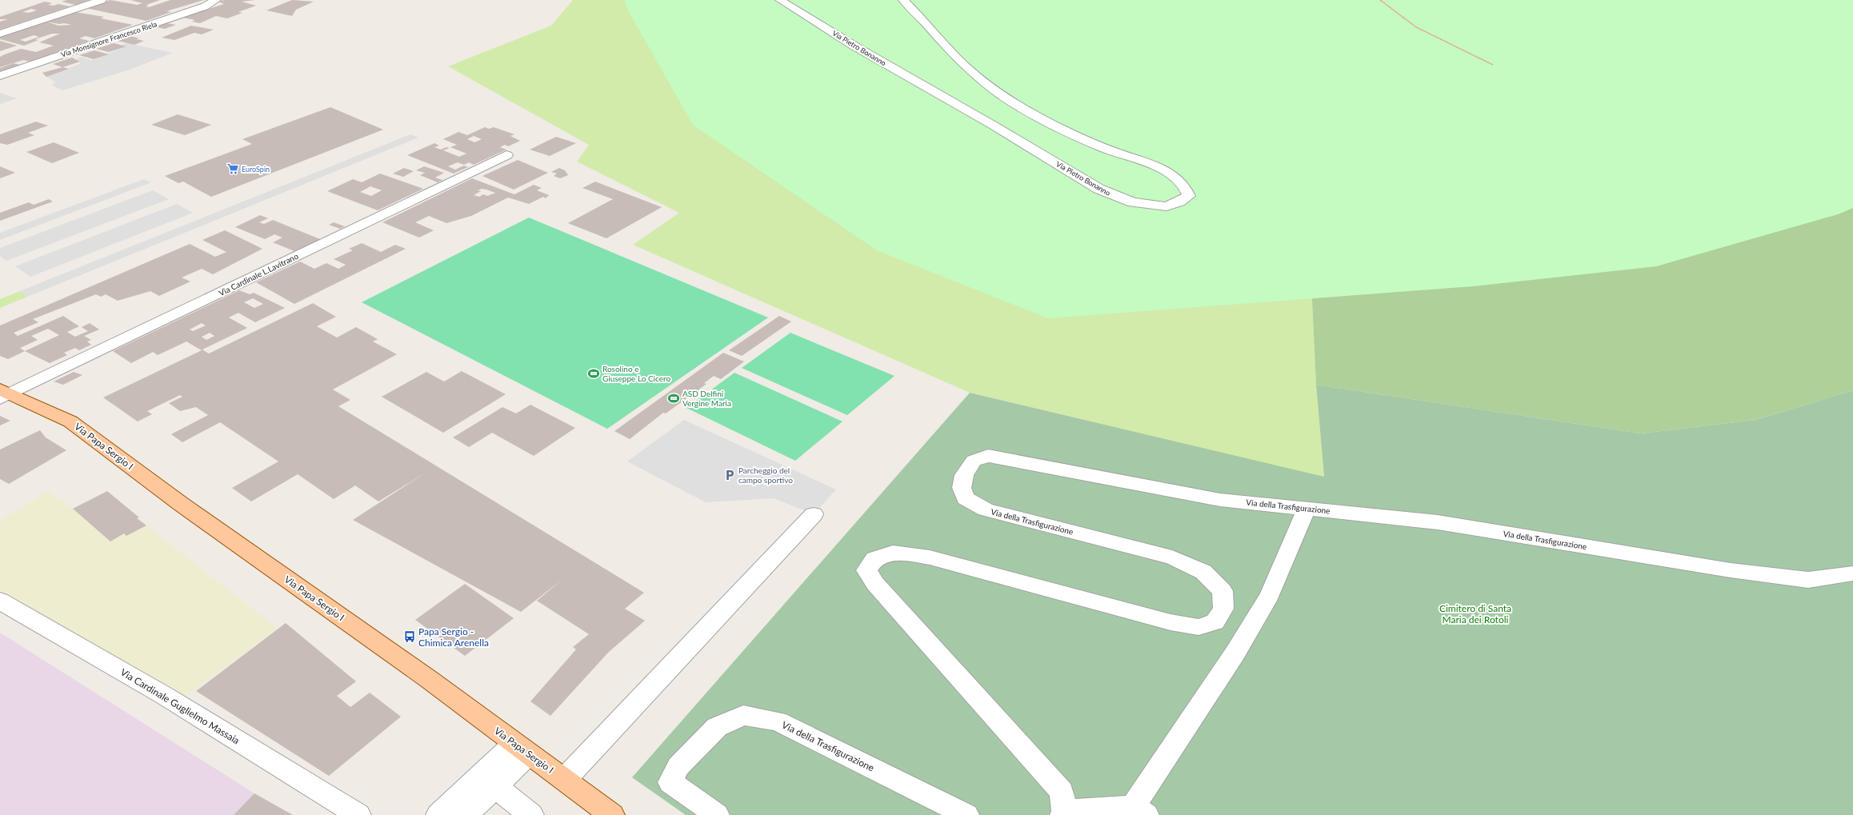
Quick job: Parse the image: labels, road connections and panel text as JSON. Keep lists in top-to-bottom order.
{
  "streets": {
    "main road": ["Via Papa Sergio I"],
    "street": [
      "Via Monsignore Francesco Riela",
      "Via Pietro Bonanno",
      "Via Cardinale L.Lavitrano",
      "Via della Trasfigurazione",
      "Via Cardinale Guglielmo Massaia"
    ]
  },
  "crossings": [
    ["Via Cardinale L.Lavitrano", "Via Papa Sergio I"]
  ],
  "parks": ["Cimitero di Santa Maria dei Rotoli"],
  "places": {
    "supermarket": ["EuroSpin"],
    "sports": ["Rosolino e Giuseppe Lo Cicero", "ASD Delfini Vergine Maria"],
    "parking": ["Parcheggio del campo sportivo"],
    "bus stop": ["Papa Sergio - Chimica Arenella"]
  }
}
